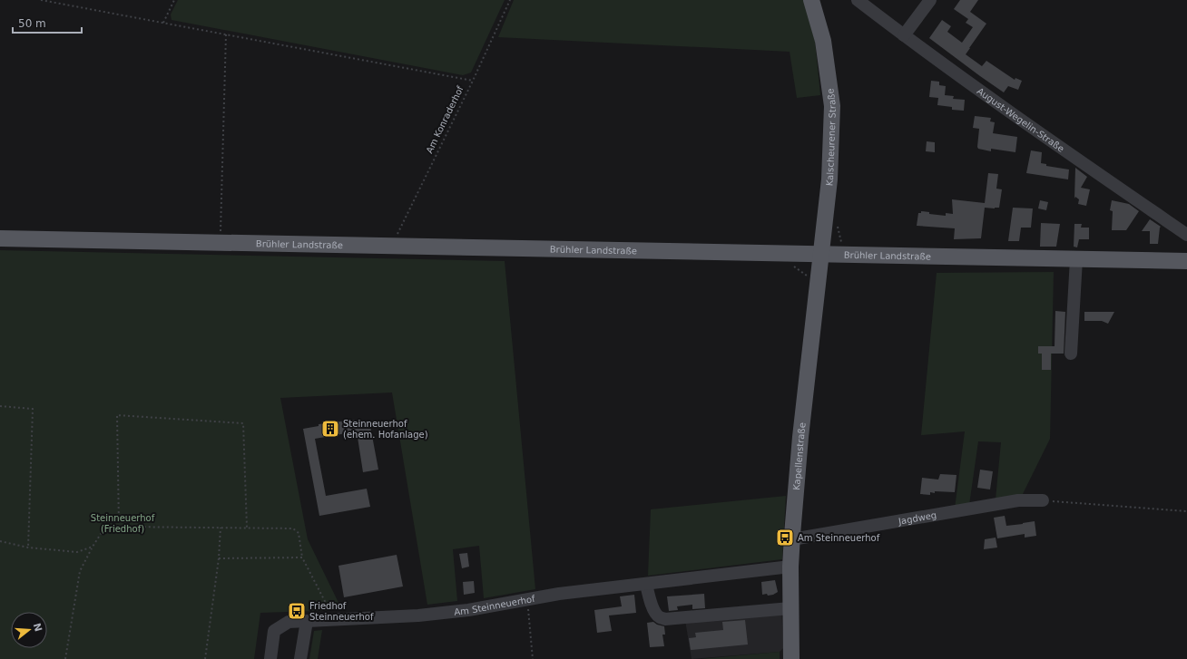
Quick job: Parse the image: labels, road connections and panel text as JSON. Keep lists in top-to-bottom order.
{
  "streets": {
    "main road": ["Kalscheurener Straße", "Brühler Landstraße", "Kapellenstraße"],
    "street": ["August-Wegelin-Straße", "Jagdweg", "Am Steinneuerhof"],
    "path": ["Am Konraderhof"]
  },
  "crossings": [
    ["Am Konraderhof", "Brühler Landstraße"],
    ["Kalscheurener Straße", "Brühler Landstraße"],
    ["Kalscheurener Straße", "Kapellenstraße"],
    ["Brühler Landstraße", "Kapellenstraße"],
    ["Kapellenstraße", "Jagdweg"],
    ["Kapellenstraße", "Am Steinneuerhof"]
  ],
  "parks": ["Steinneuerhof (Friedhof)"],
  "places": {
    "building": ["Steinneuerhof (ehem. Hofanlage)"],
    "bus stop": ["Am Steinneuerhof", "Friedhof Steinneuerhof"]
  },
  "scale_bar": "50 m",
  "north": "right"
}
